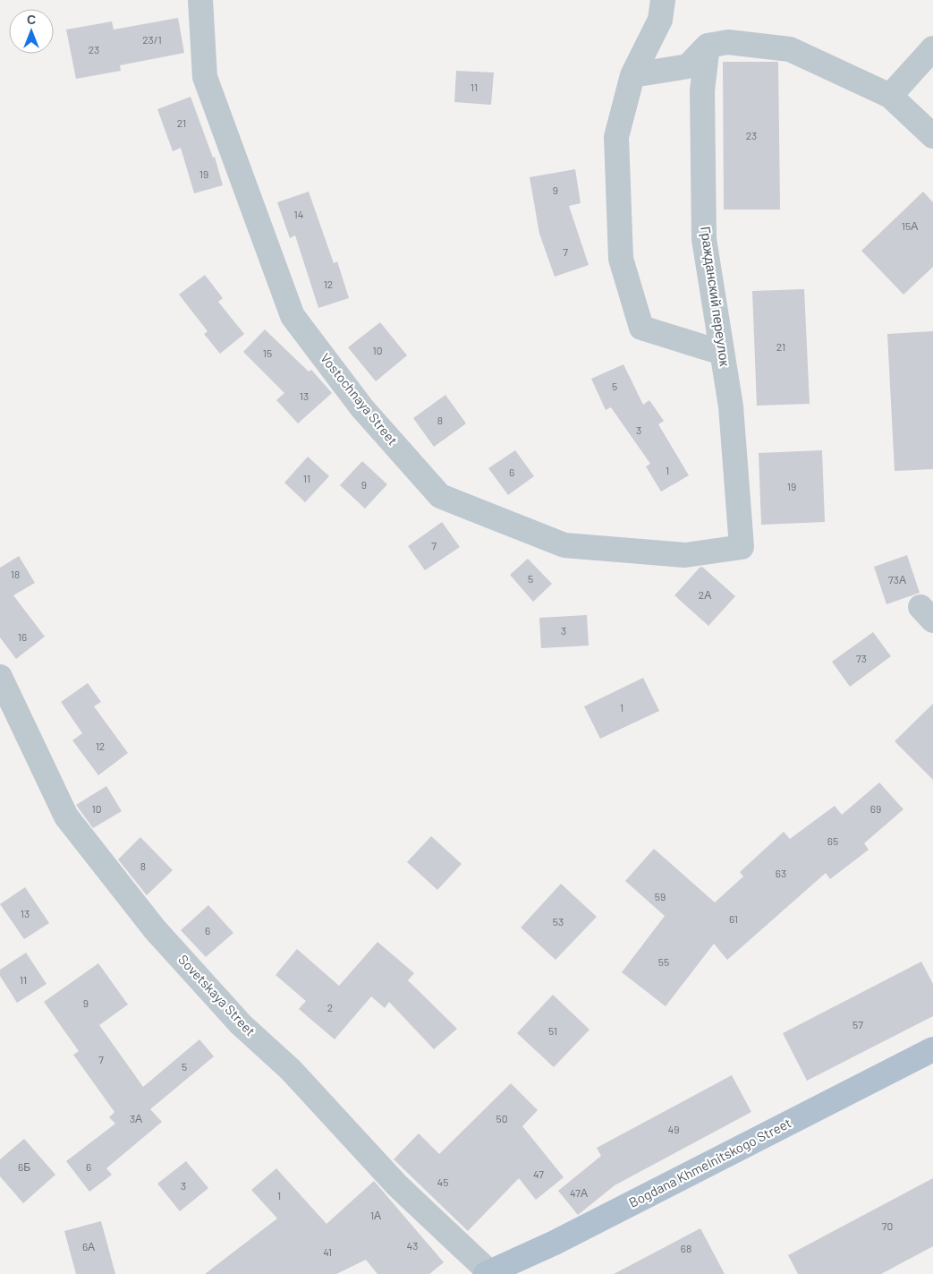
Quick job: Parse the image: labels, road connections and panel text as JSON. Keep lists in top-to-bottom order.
{
  "streets": {
    "main road": ["Bogdana Khmelnitskogo Street"],
    "street": ["Гражданский переулок", "Vostochnaya Street", "Sovetskaya Street"]
  },
  "crossings": [
    ["Гражданский переулок", "Vostochnaya Street"],
    ["Sovetskaya Street", "Bogdana Khmelnitskogo Street"]
  ],
  "house_numbers": [
    "23/1",
    "23",
    "11",
    "21",
    "23",
    "19",
    "9",
    "14",
    "15А",
    "7",
    "12",
    "21",
    "10",
    "15",
    "5",
    "13",
    "8",
    "3",
    "1",
    "6",
    "11",
    "9",
    "19",
    "7",
    "18",
    "5",
    "73А",
    "2А",
    "3",
    "16",
    "73",
    "1",
    "12",
    "10",
    "69",
    "65",
    "8",
    "63",
    "59",
    "13",
    "61",
    "53",
    "6",
    "55",
    "11",
    "9",
    "2",
    "57",
    "51",
    "7",
    "5",
    "3А",
    "50",
    "49",
    "6Б",
    "6",
    "47",
    "45",
    "3",
    "47А",
    "1",
    "1А",
    "70",
    "43",
    "6А",
    "68",
    "41"
  ],
  "north": "top"
}
